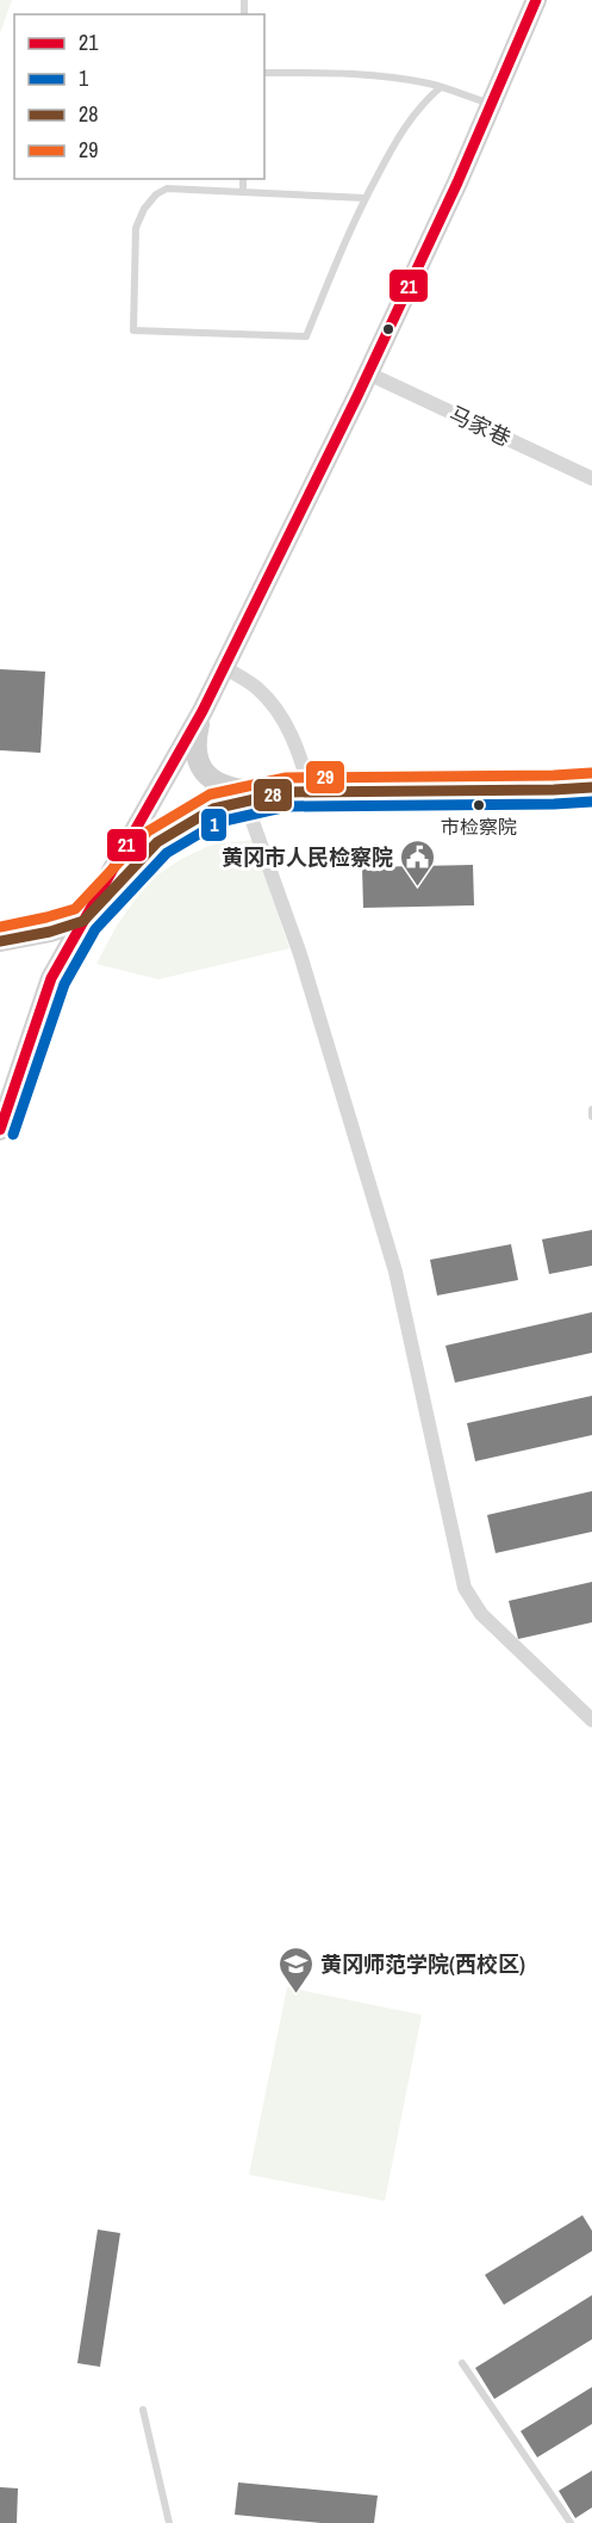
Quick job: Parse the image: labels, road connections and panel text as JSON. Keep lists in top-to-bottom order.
{
  "streets": {
    "street": ["马家巷"]
  },
  "places": {
    "other": ["市检察院"],
    "public building": ["黄冈市人民检察院"],
    "school or university": ["黄冈师范学院(西校区)"]
  },
  "lines": [
    "transit line 21",
    "transit line 29",
    "transit line 28",
    "transit line 1"
  ],
  "legend": [
    "21",
    "1",
    "28",
    "29"
  ]
}
